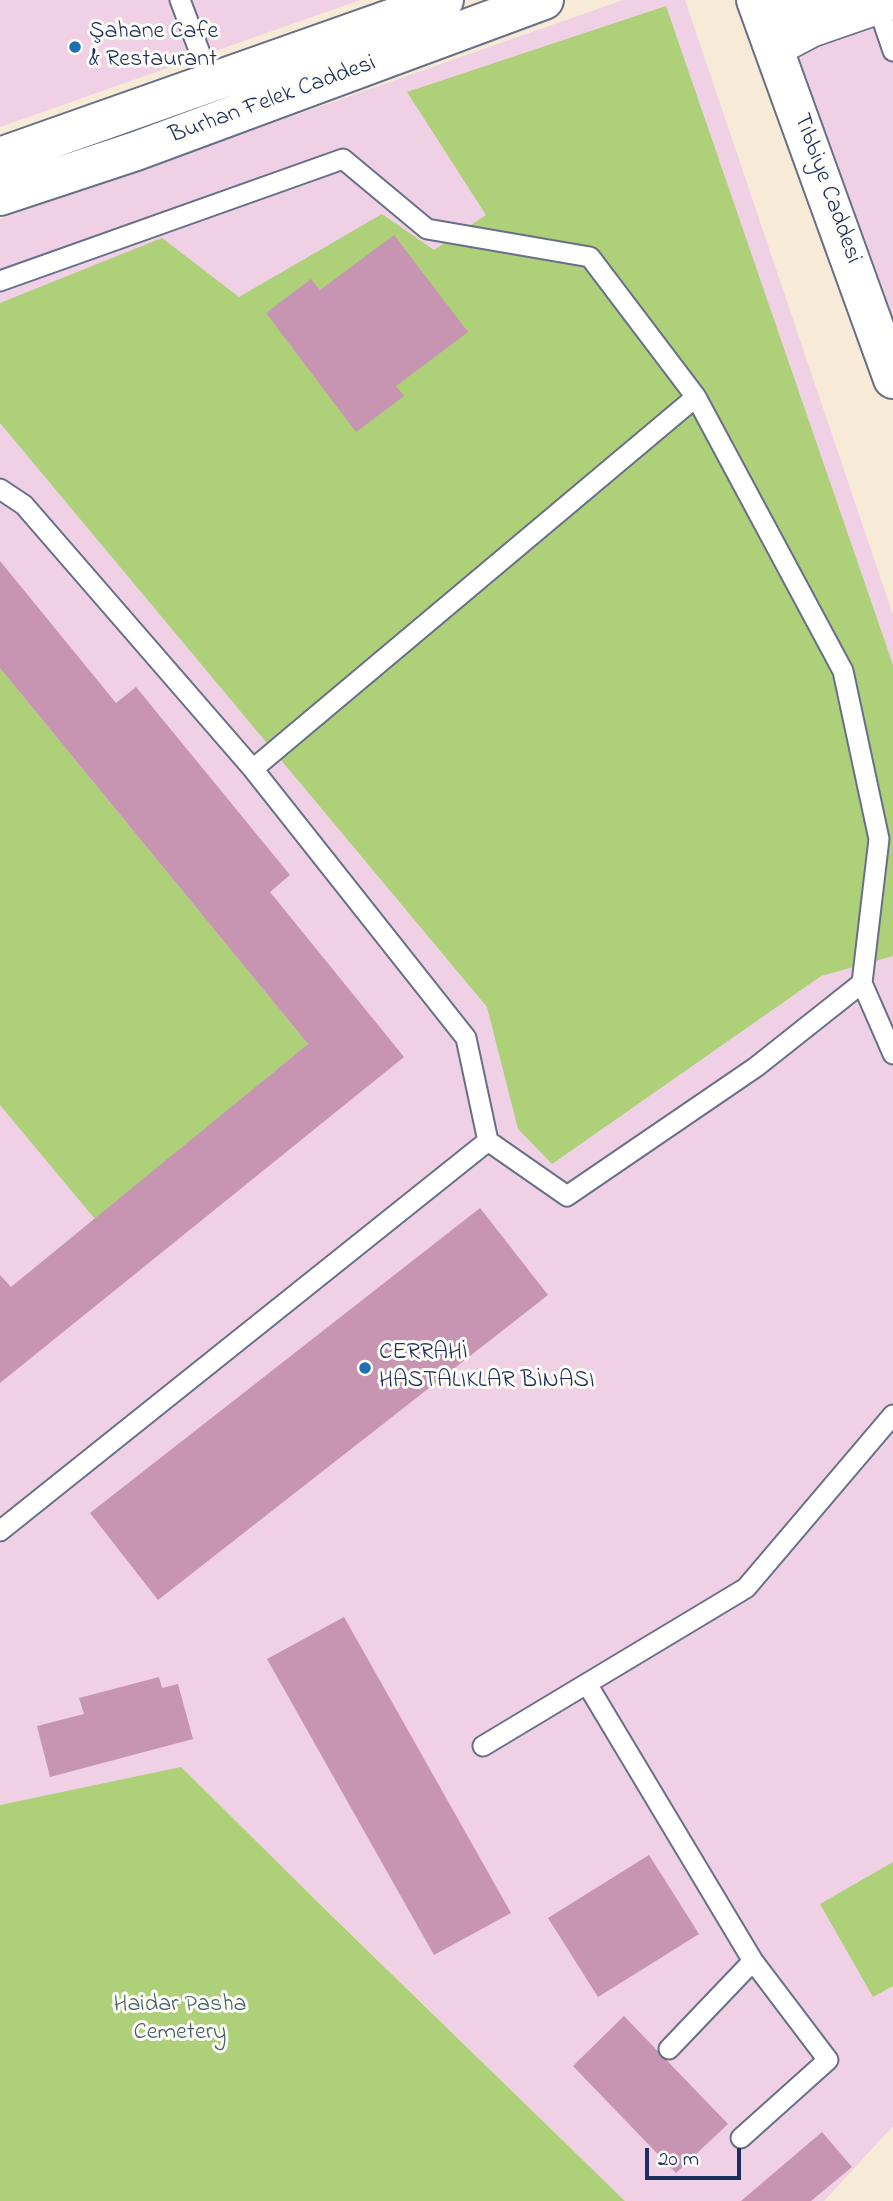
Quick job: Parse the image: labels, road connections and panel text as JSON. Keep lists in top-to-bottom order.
{
  "streets": {
    "street": ["Burhan Felek Caddesi", "Tıbbiye Caddesi"]
  },
  "parks": ["Haidar Pasha Cemetery"],
  "places": ["Şahane Cafe & Restaurant", "CERRAHİ HASTALIKLAR BİNASI"],
  "scale_bar": "20 m"
}
